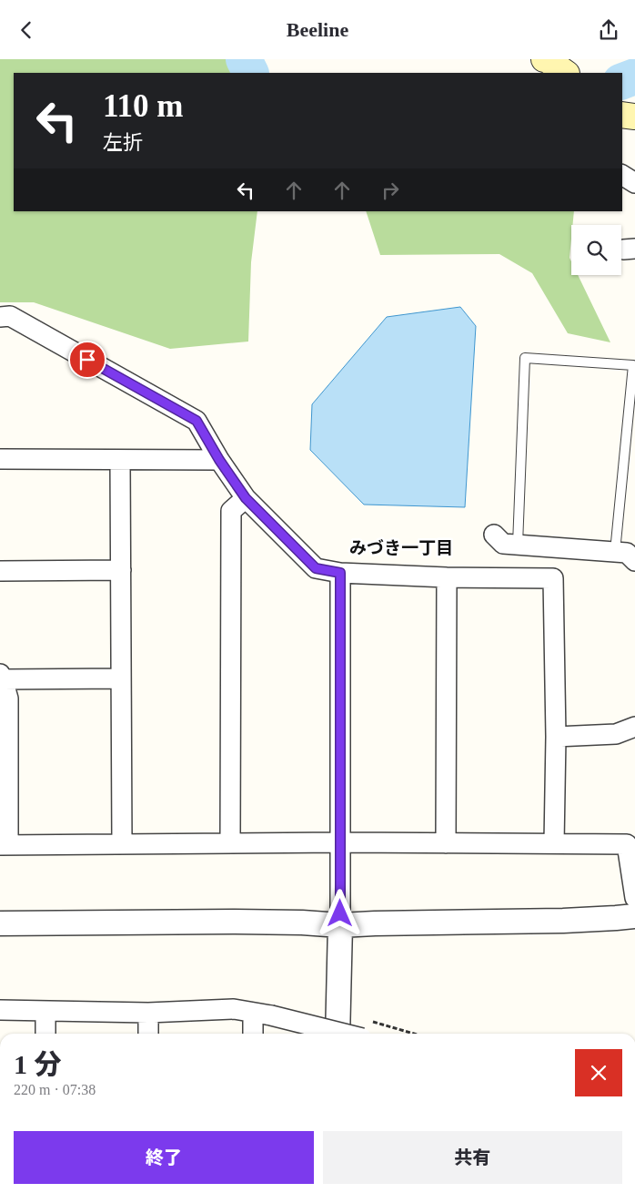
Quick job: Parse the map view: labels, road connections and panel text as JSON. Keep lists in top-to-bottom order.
{
  "districts": ["みづき一丁目"],
  "page": {
    "header": "Beeline",
    "turn": ["110 m", "左折"],
    "heading": ["1 分", "220 m · 07:38"],
    "buttons": ["終了", "共有"]
  }
}
